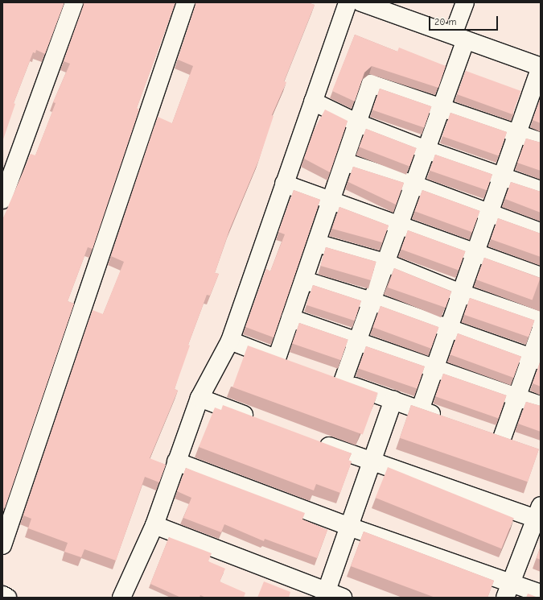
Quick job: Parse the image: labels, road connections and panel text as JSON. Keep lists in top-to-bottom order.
{
  "scale_bar": "20 m"
}
